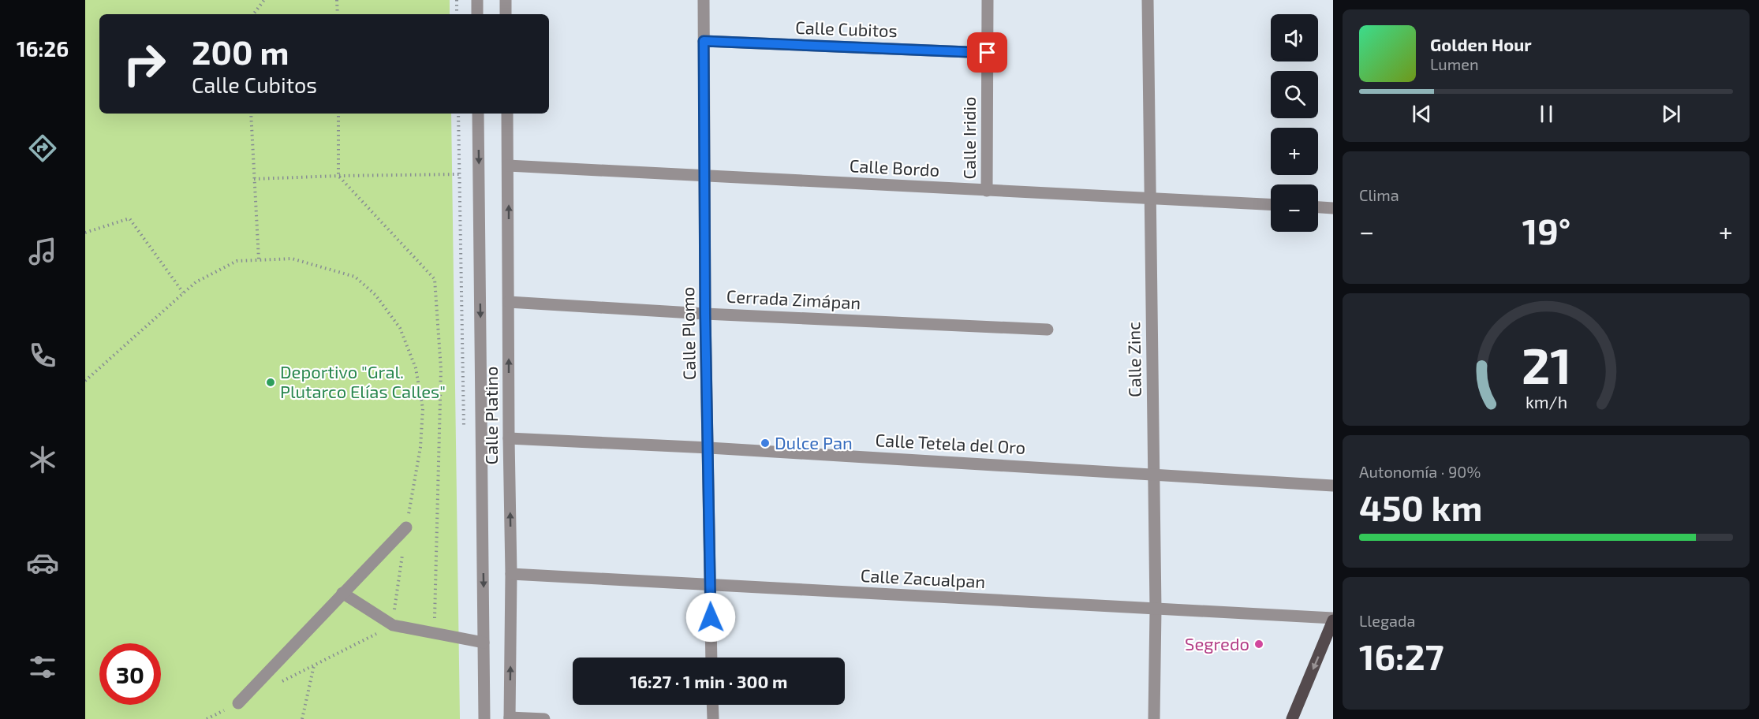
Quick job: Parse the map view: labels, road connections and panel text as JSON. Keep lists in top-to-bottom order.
{
  "streets": {
    "street": [
      "Calle Cubitos",
      "Calle Iridio",
      "Calle Bordo",
      "Cerrada Zimápan",
      "Calle Plomo",
      "Calle Zinc",
      "Calle Platino",
      "Calle Tetela del Oro",
      "Calle Zacualpan"
    ]
  },
  "crossings": [
    ["Calle Cubitos", "Calle Iridio"],
    ["Calle Cubitos", "Calle Plomo"],
    ["Calle Iridio", "Calle Bordo"],
    ["Calle Bordo", "Calle Plomo"],
    ["Calle Bordo", "Calle Zinc"],
    ["Calle Bordo", "Calle Platino"],
    ["Cerrada Zimápan", "Calle Plomo"],
    ["Cerrada Zimápan", "Calle Platino"],
    ["Calle Plomo", "Calle Tetela del Oro"],
    ["Calle Plomo", "Calle Zacualpan"],
    ["Calle Zinc", "Calle Tetela del Oro"],
    ["Calle Zinc", "Calle Zacualpan"],
    ["Calle Platino", "Calle Tetela del Oro"],
    ["Calle Platino", "Calle Zacualpan"]
  ],
  "places": ["Deportivo \"Gral. Plutarco Elías Calles\"", "Dulce Pan", "Segredo"],
  "page": {
    "tabs": "16:26",
    "map_buttons": ["+", "−"],
    "turn": ["200 m", "Calle Cubitos"],
    "song": ["Golden Hour", "Lumen"],
    "tile": [
      "Clima",
      ["Autonomía · 90%", "450 km"],
      ["Llegada", "16:27"]
    ],
    "heat": ["−", "19°", "+"],
    "limit": "30",
    "trip": "16:27 · 1 min · 300 m",
    "gauge": ["21", "km/h"]
  }
}
